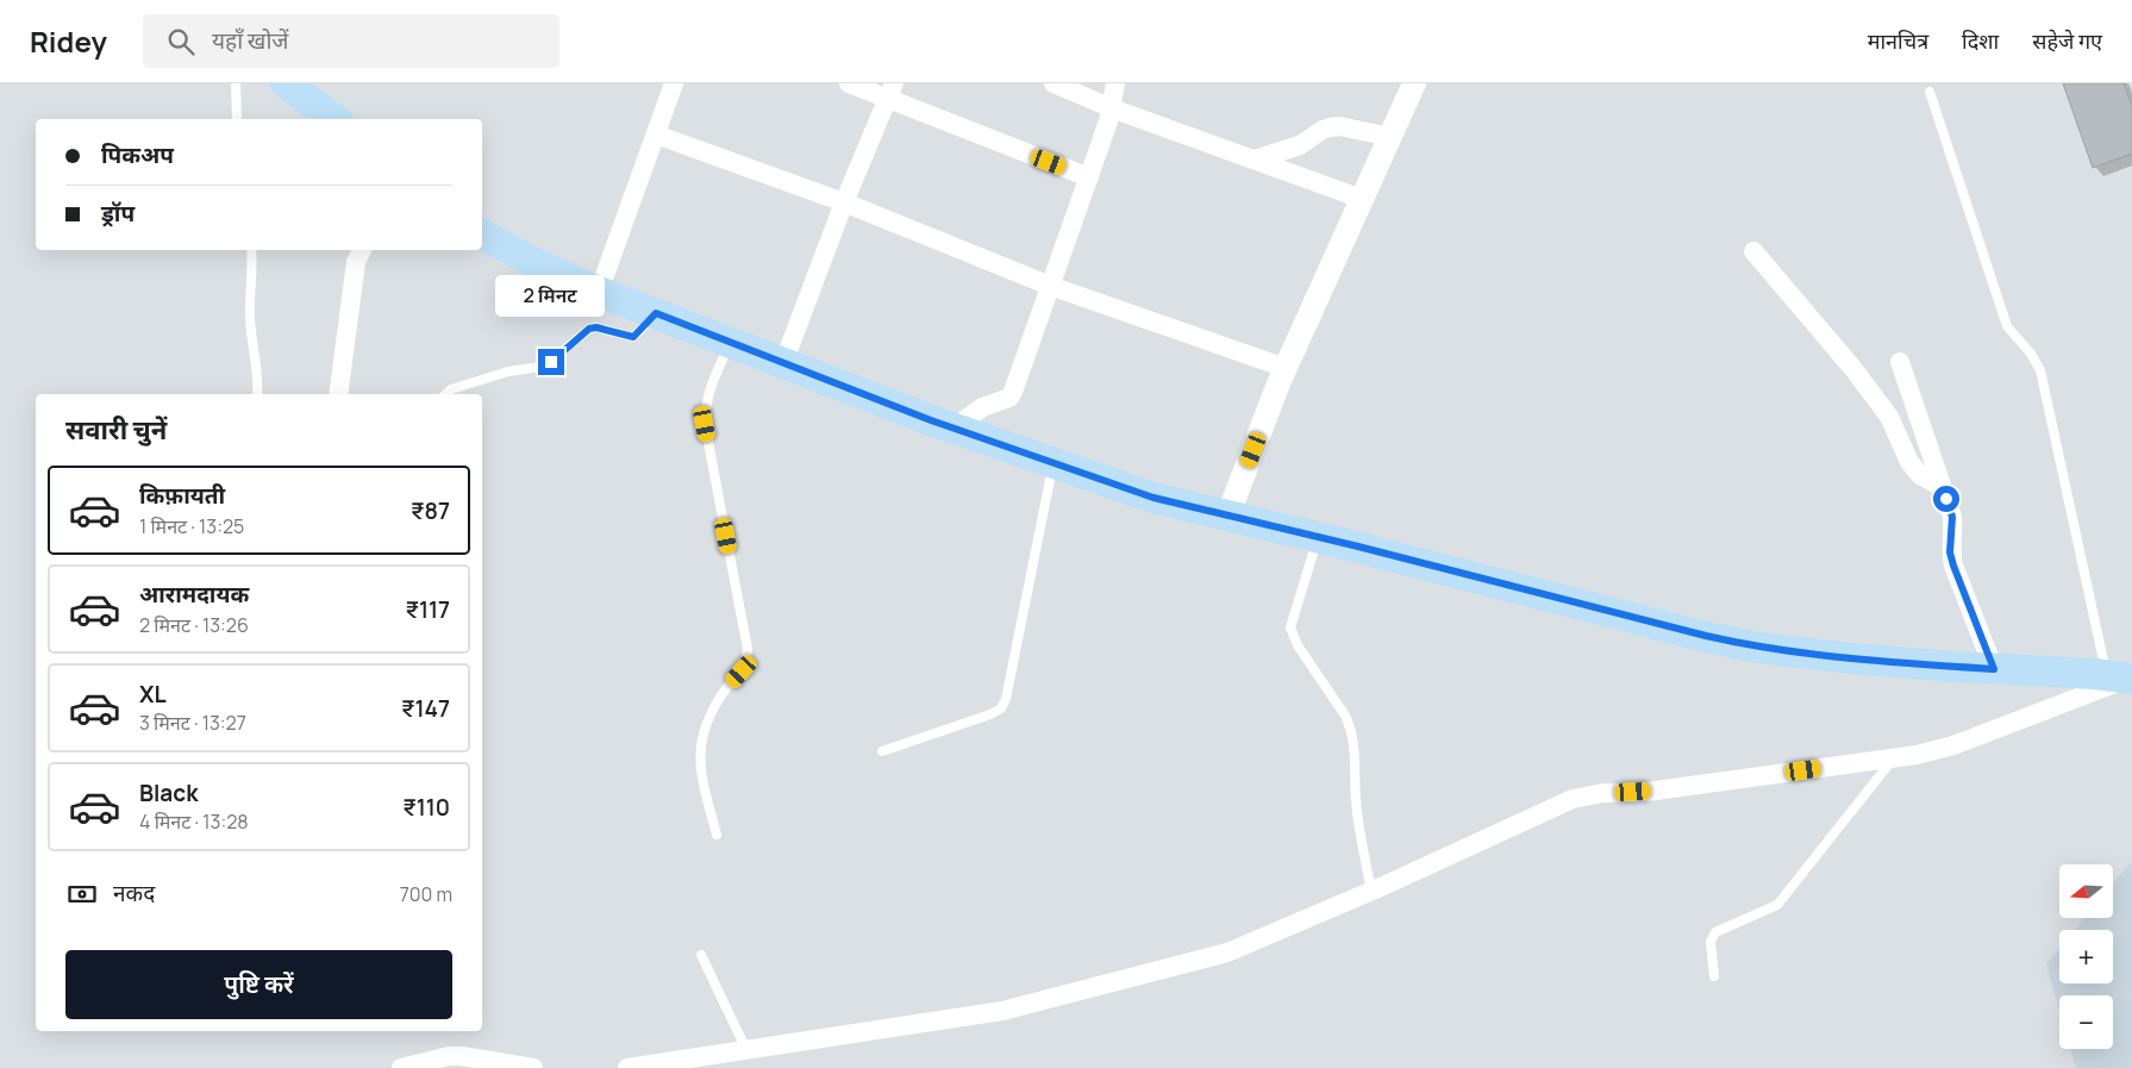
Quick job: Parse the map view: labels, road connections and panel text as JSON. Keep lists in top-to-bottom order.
{
  "north": "left",
  "page": {
    "header": "Ridey",
    "search": "यहाँ खोजें",
    "nav": ["मानचित्र", "दिशा", "सहेजे गए"],
    "banner": ["पिकअप", "ड्रॉप"],
    "bubble": "2 मिनट",
    "heading": "सवारी चुनें",
    "list": [
      {
        "name": "किफ़ायती",
        "note": "1 मिनट · 13:25",
        "value": "₹87"
      },
      {
        "name": "आरामदायक",
        "note": "2 मिनट · 13:26",
        "value": "₹117"
      },
      {
        "name": "XL",
        "note": "3 मिनट · 13:27",
        "value": "₹147"
      },
      {
        "name": "Black",
        "note": "4 मिनट · 13:28",
        "value": "₹110"
      }
    ],
    "pay": ["नकद", "700 m"],
    "map_buttons": ["+", "−"],
    "buttons": "पुष्टि करें"
  }
}
